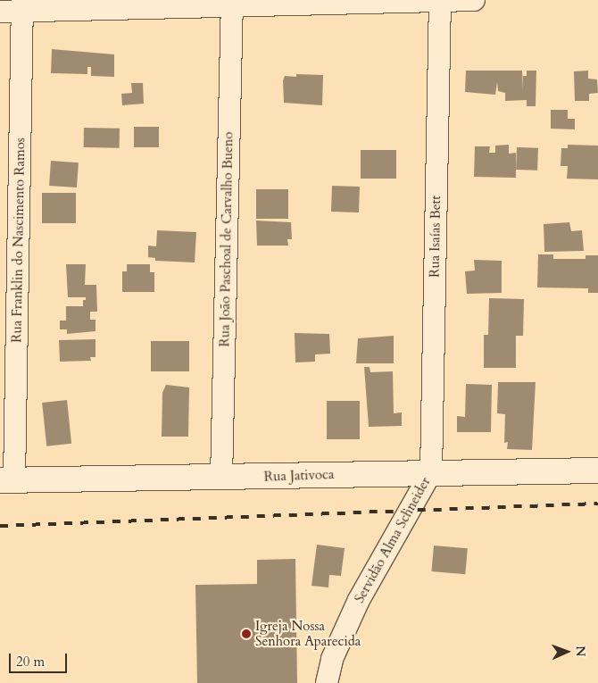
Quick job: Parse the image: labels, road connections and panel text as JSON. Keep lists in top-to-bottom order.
{
  "streets": {
    "street": [
      "Rua Isaías Bett",
      "Rua João Paschoal de Carvalho Bueno",
      "Rua Franklin do Nascimento Ramos",
      "Rua Jativoca",
      "Servidão Alma Schneider"
    ]
  },
  "crossings": [
    ["Rua Isaías Bett", "Rua Jativoca"],
    ["Rua Isaías Bett", "Servidão Alma Schneider"],
    ["Rua João Paschoal de Carvalho Bueno", "Rua Jativoca"],
    ["Rua Franklin do Nascimento Ramos", "Rua Jativoca"],
    ["Rua Jativoca", "Servidão Alma Schneider"]
  ],
  "places": ["Igreja Nossa Senhora Aparecida"],
  "scale_bar": "20 m",
  "north": "right"
}
